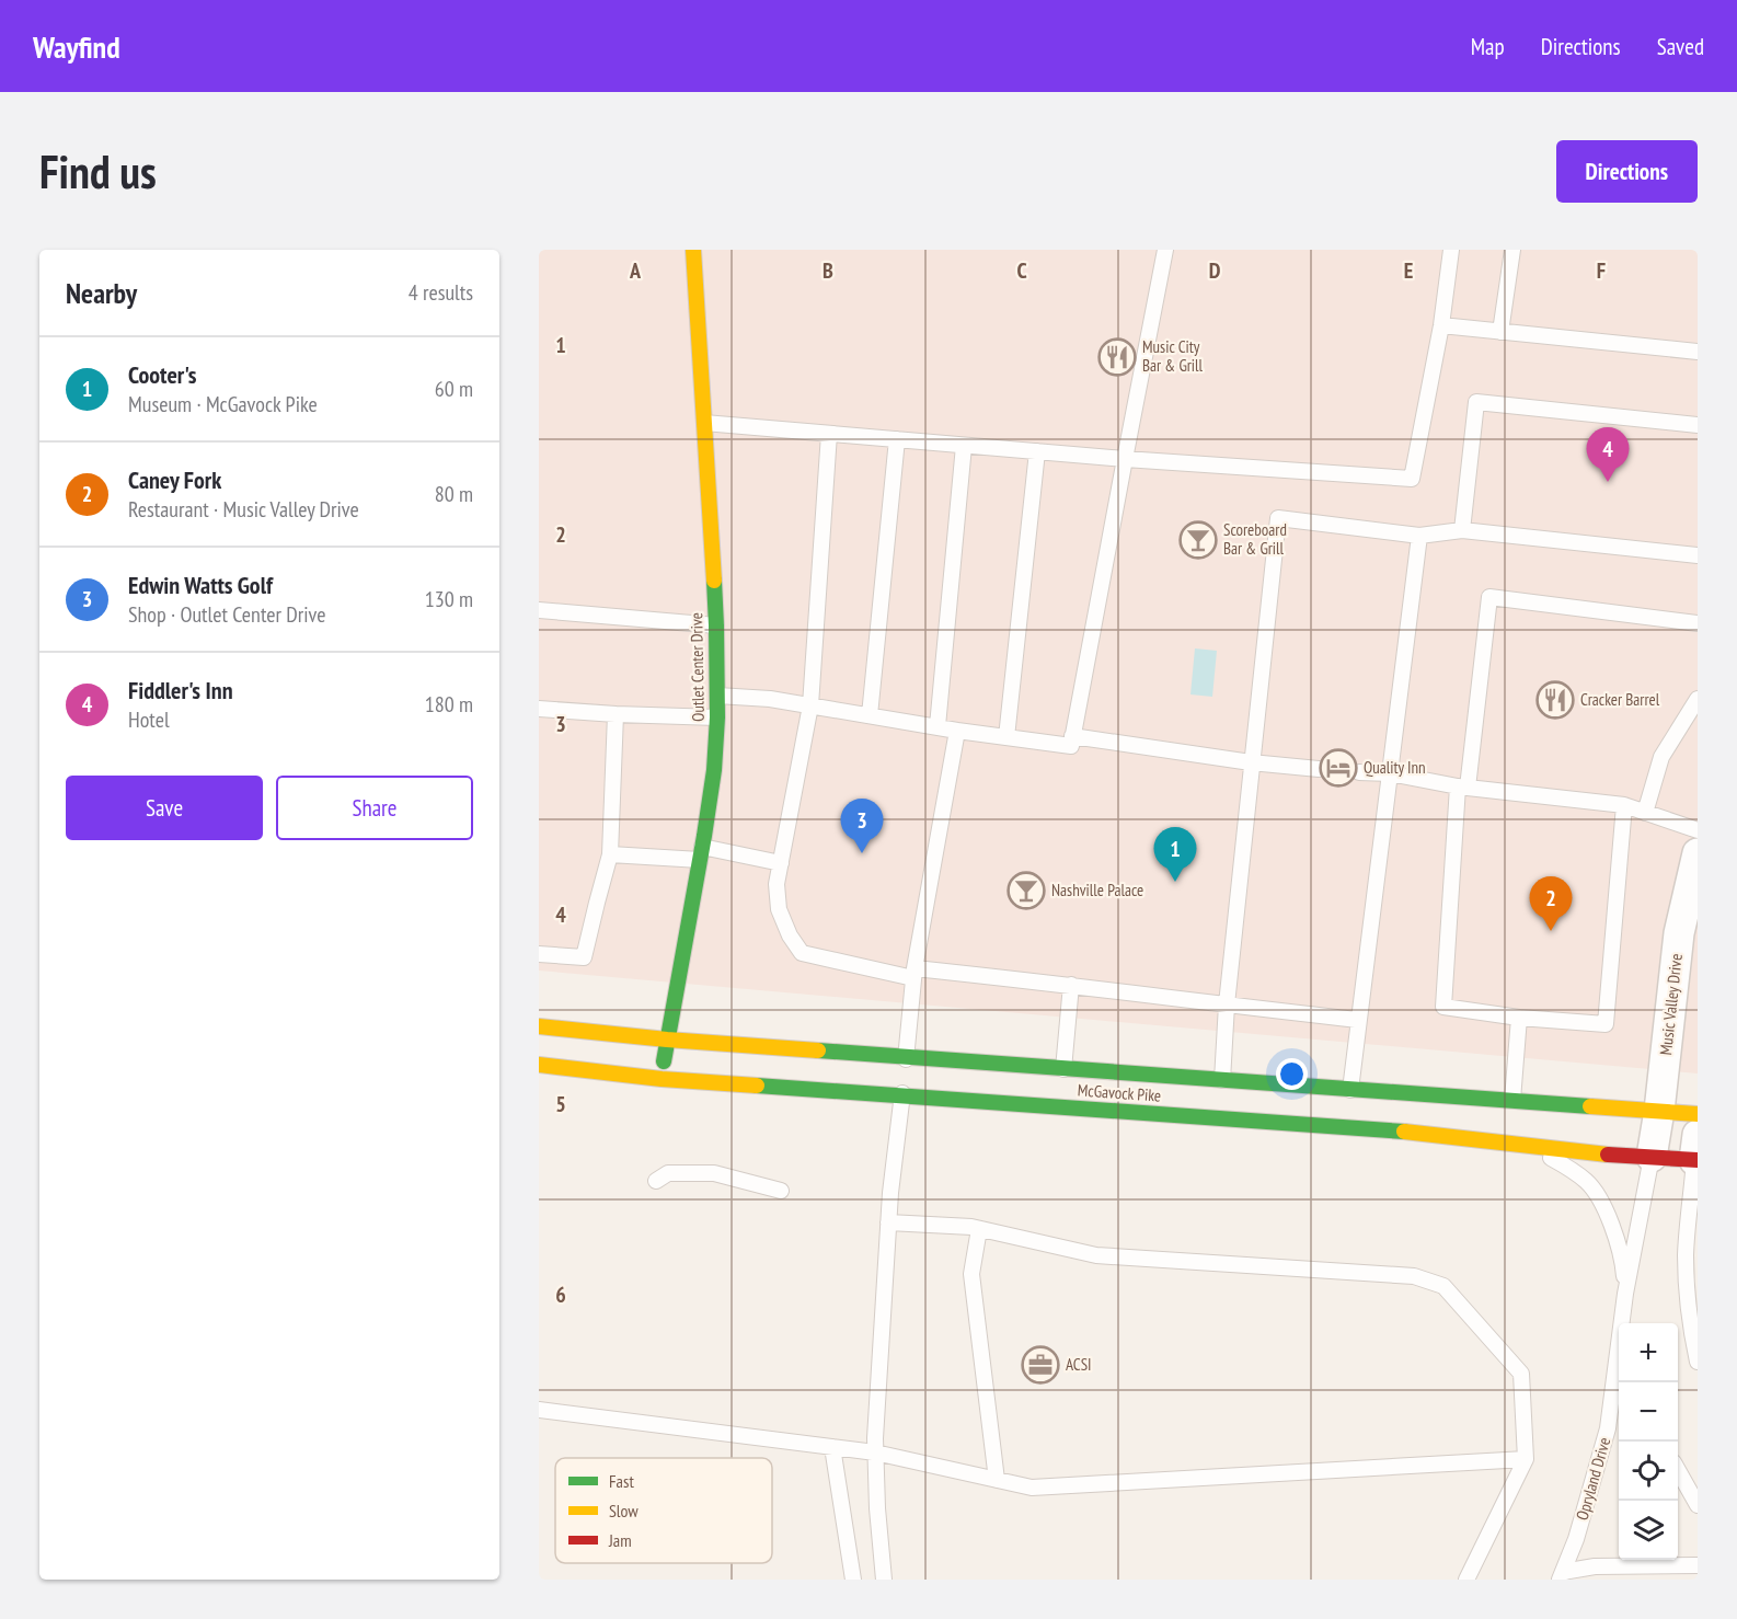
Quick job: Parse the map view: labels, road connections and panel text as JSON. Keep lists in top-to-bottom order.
{
  "streets": {
    "street": ["Outlet Center Drive", "Music Valley Drive", "McGavock Pike"],
    "lane": ["Opryland Drive"]
  },
  "crossings": [
    ["Outlet Center Drive", "McGavock Pike"],
    ["Music Valley Drive", "McGavock Pike"],
    ["Music Valley Drive", "Opryland Drive"],
    ["McGavock Pike", "Opryland Drive"]
  ],
  "places": {
    "restaurant": ["Music City Bar & Grill", "Cracker Barrel"],
    "bar": ["Scoreboard Bar & Grill", "Nashville Palace"],
    "hotel": ["Quality Inn"],
    "office": ["ACSI"]
  },
  "legend": ["Fast", "Slow", "Jam"],
  "page": {
    "header": "Wayfind",
    "nav": ["Map", "Directions", "Saved"],
    "buttons": [
      "Directions",
      ["Save", "Share"]
    ],
    "title": "Find us",
    "heading": ["Nearby", "4 results"],
    "list": [
      {
        "mark": "1",
        "name": "Cooter's",
        "note": "Museum · McGavock Pike",
        "value": "60 m"
      },
      {
        "mark": "2",
        "name": "Caney Fork",
        "note": "Restaurant · Music Valley Drive",
        "value": "80 m"
      },
      {
        "mark": "3",
        "name": "Edwin Watts Golf",
        "note": "Shop · Outlet Center Drive",
        "value": "130 m"
      },
      {
        "mark": "4",
        "name": "Fiddler's Inn",
        "note": "Hotel",
        "value": "180 m"
      }
    ],
    "pins": [
      "4",
      "3",
      "1",
      "2"
    ],
    "map_buttons": ["+", "−"]
  },
  "grid": {
    "columns": [
      "A",
      "B",
      "C",
      "D",
      "E",
      "F"
    ],
    "rows": [
      "1",
      "2",
      "3",
      "4",
      "5",
      "6"
    ]
  }
}
